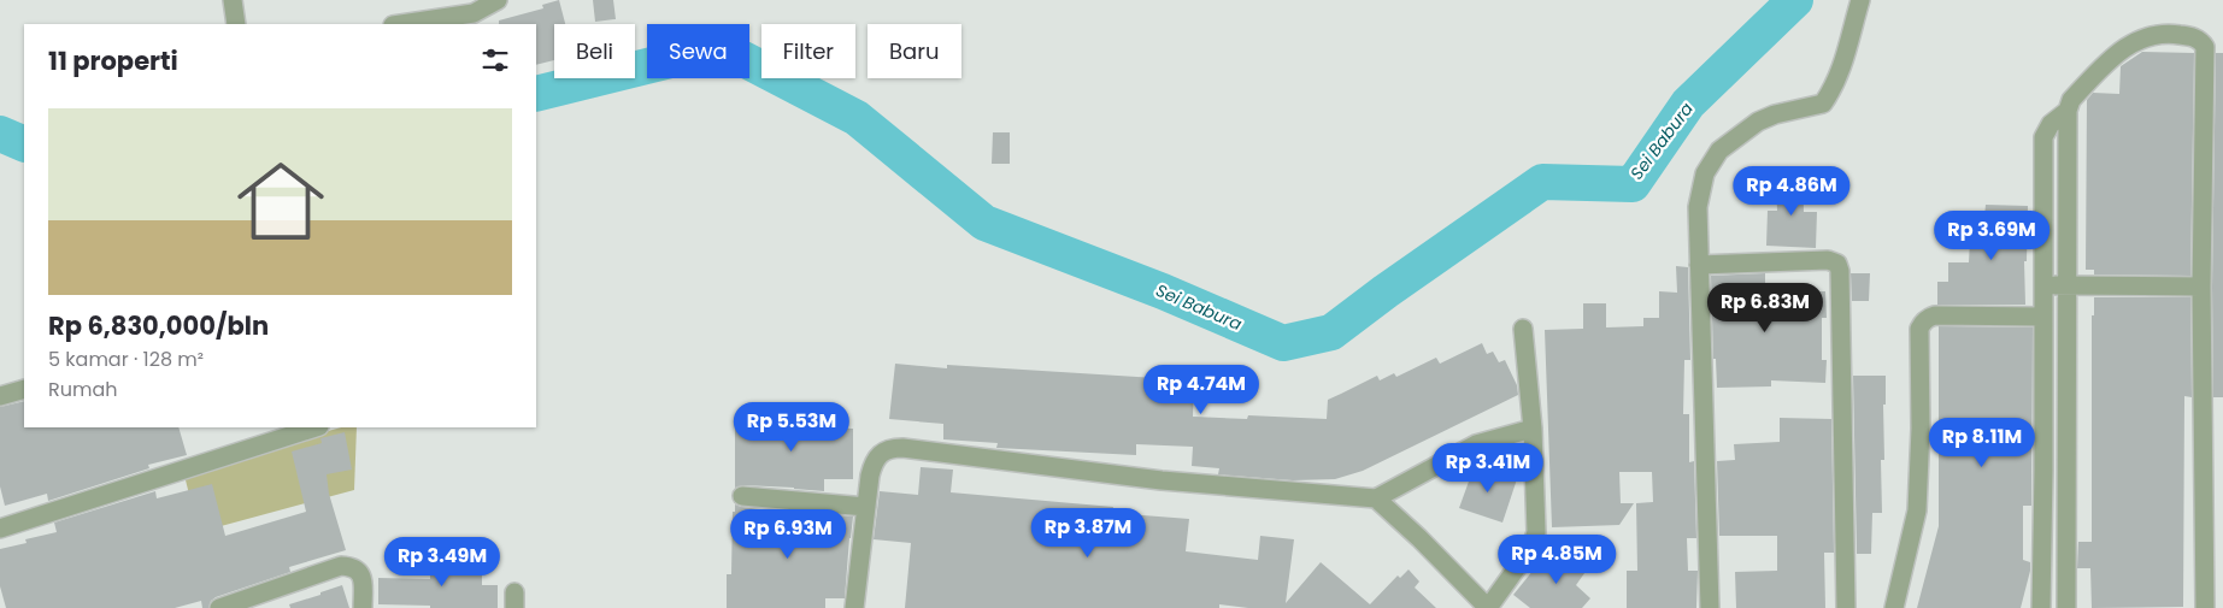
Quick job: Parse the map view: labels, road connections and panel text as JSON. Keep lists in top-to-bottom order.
{
  "water": ["Sei Babura"],
  "page": {
    "chip": [
      "Beli",
      "Sewa",
      "Filter",
      "Baru"
    ],
    "heading": "11 properti",
    "list": [
      {
        "name": "Rp 6,830,000/bln",
        "note": "5 kamar · 128 m² · Rumah"
      }
    ],
    "price": [
      "Rp 4.86M",
      "Rp 3.69M",
      "Rp 6.83M",
      "Rp 4.74M",
      "Rp 5.53M",
      "Rp 8.11M",
      "Rp 3.41M",
      "Rp 3.87M",
      "Rp 6.93M",
      "Rp 4.85M",
      "Rp 3.49M"
    ]
  }
}
